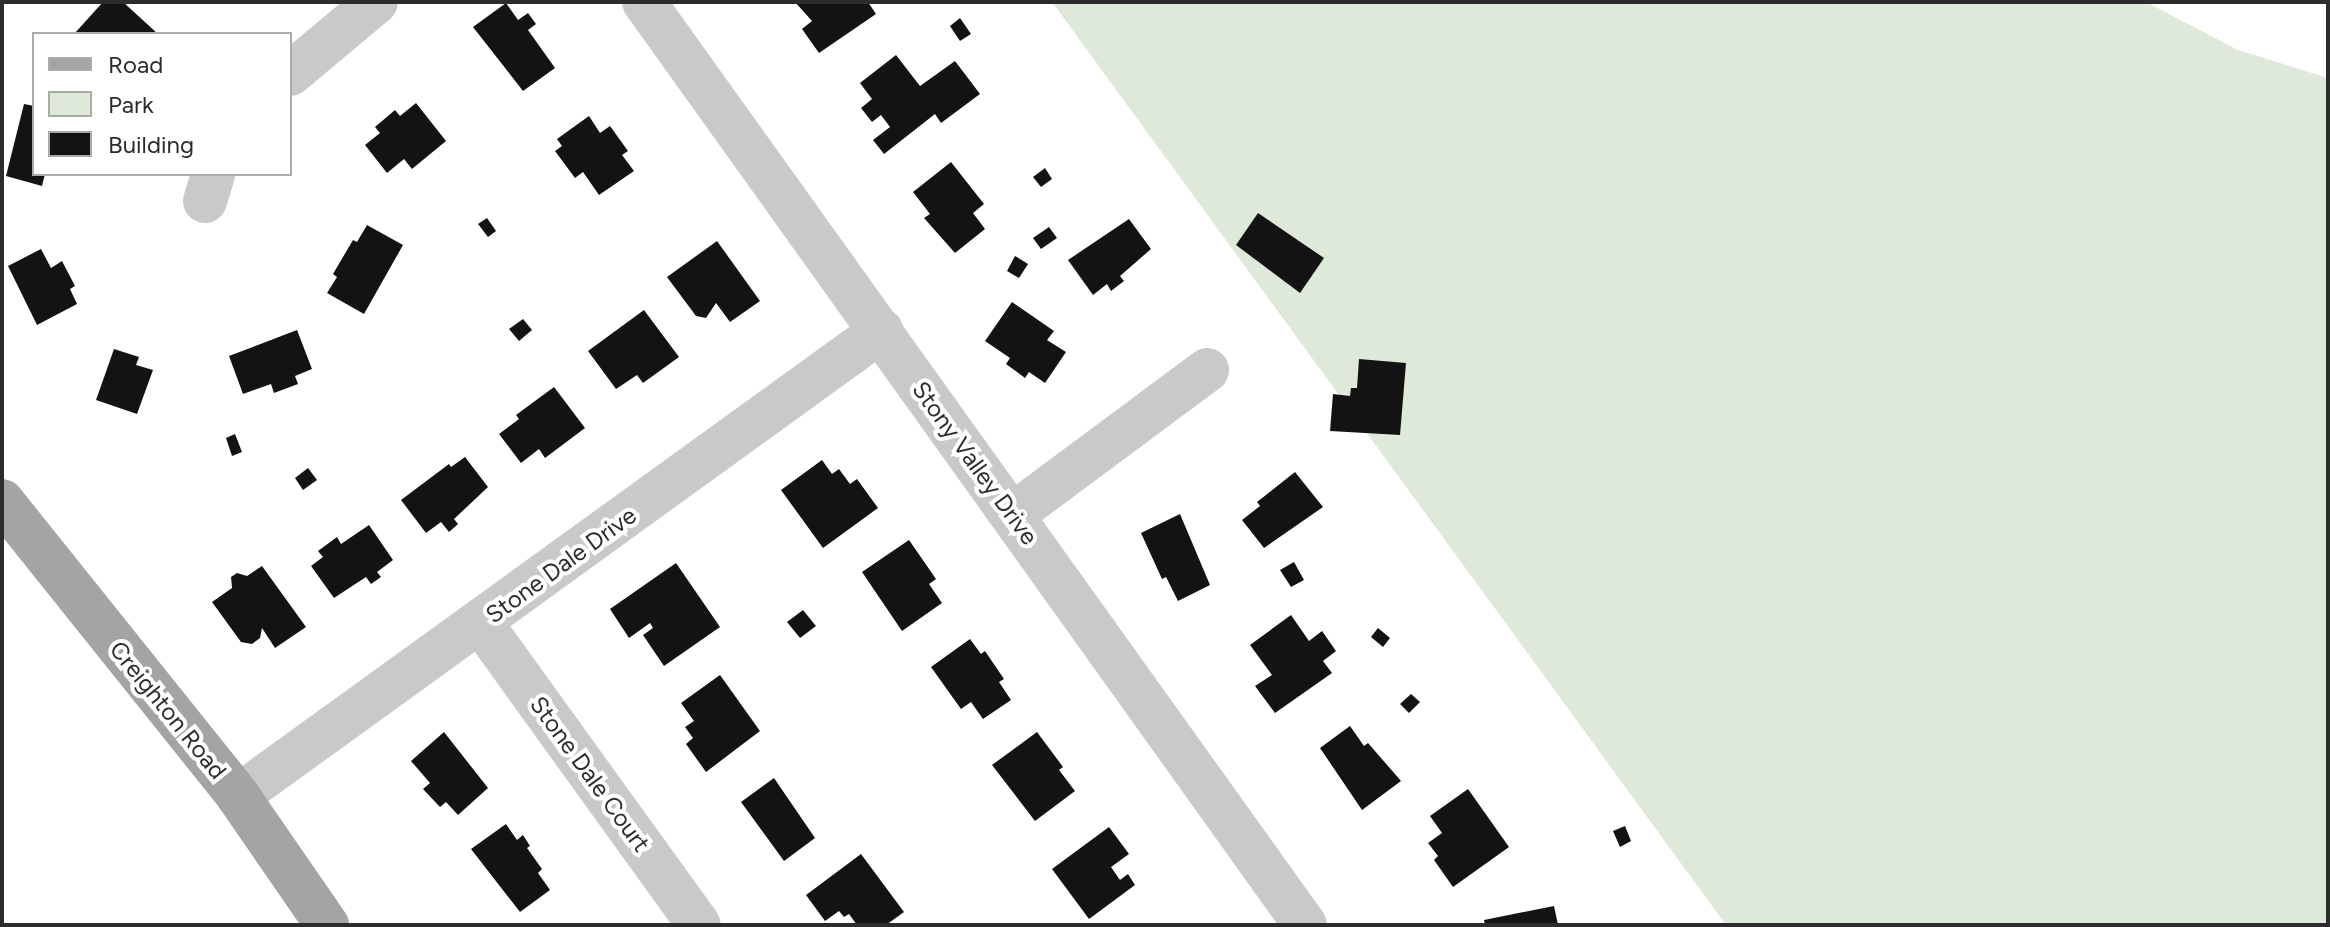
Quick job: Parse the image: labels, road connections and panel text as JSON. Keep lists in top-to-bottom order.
{
  "streets": {
    "main road": ["Creighton Road"],
    "street": ["Stony Valley Drive", "Stone Dale Drive", "Stone Dale Court"]
  },
  "crossings": [
    ["Stony Valley Drive", "Stone Dale Drive"],
    ["Stone Dale Drive", "Creighton Road"],
    ["Stone Dale Drive", "Stone Dale Court"]
  ],
  "legend": ["Road", "Park", "Building"]
}
